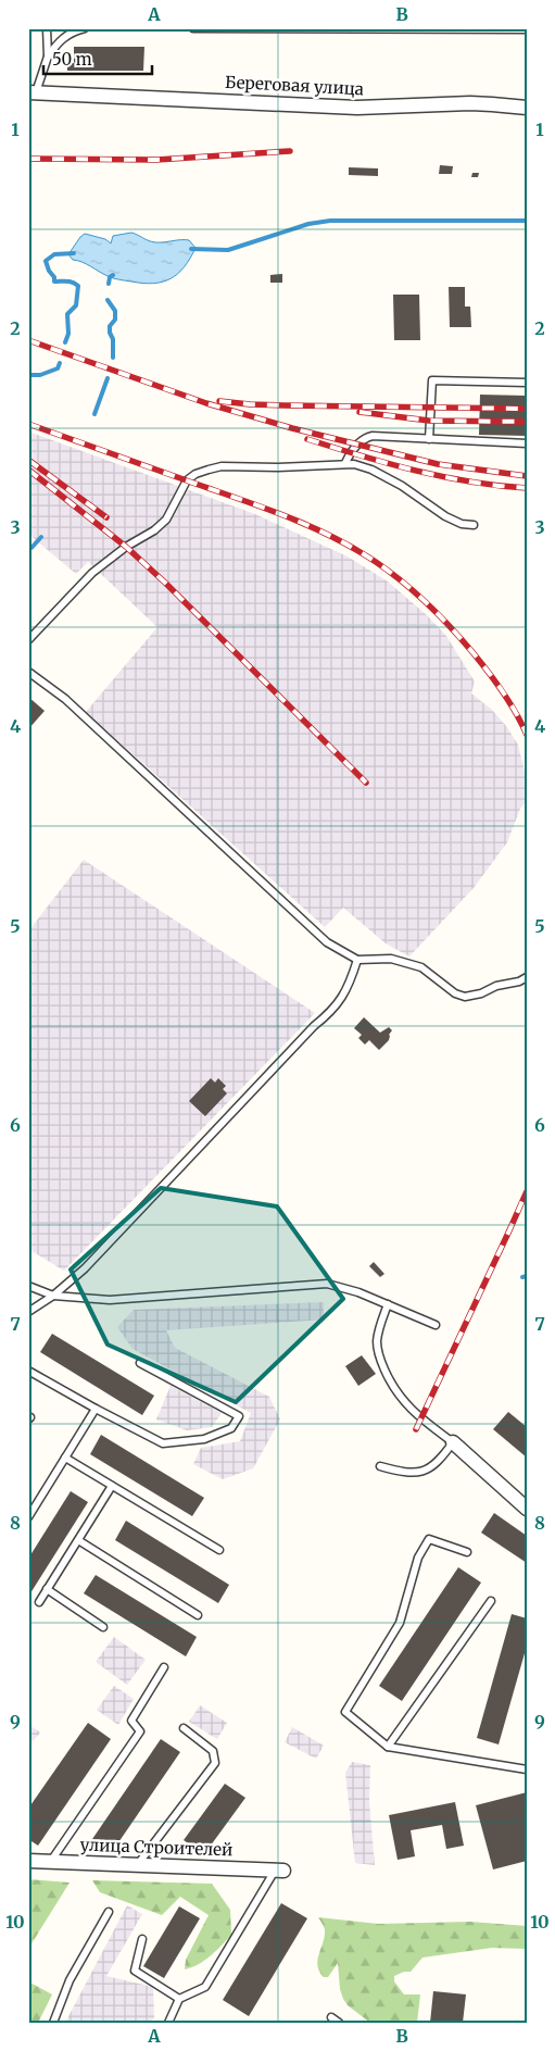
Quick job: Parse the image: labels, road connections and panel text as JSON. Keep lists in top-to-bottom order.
{
  "streets": {
    "street": ["Береговая улица", "улица Строителей"]
  },
  "scale_bar": "50 m",
  "grid": {
    "columns": ["A", "B"],
    "rows": [
      "1",
      "2",
      "3",
      "4",
      "5",
      "6",
      "7",
      "8",
      "9",
      "10"
    ]
  }
}
